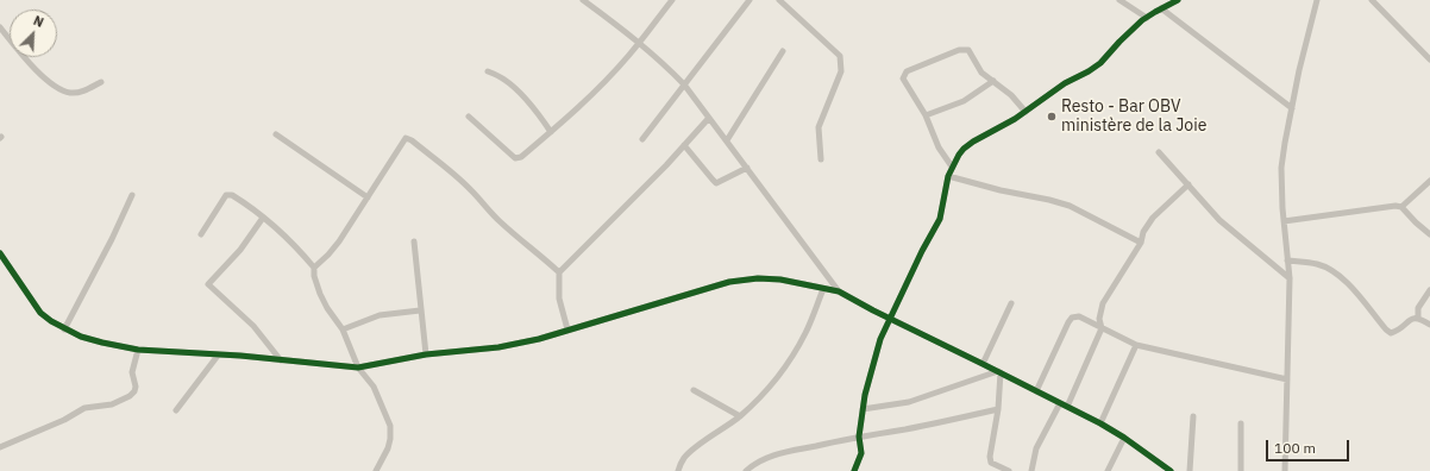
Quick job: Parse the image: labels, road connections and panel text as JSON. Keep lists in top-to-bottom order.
{
  "places": ["Resto - Bar OBV ministère de la Joie"],
  "scale_bar": "100 m",
  "north": "top right"
}
